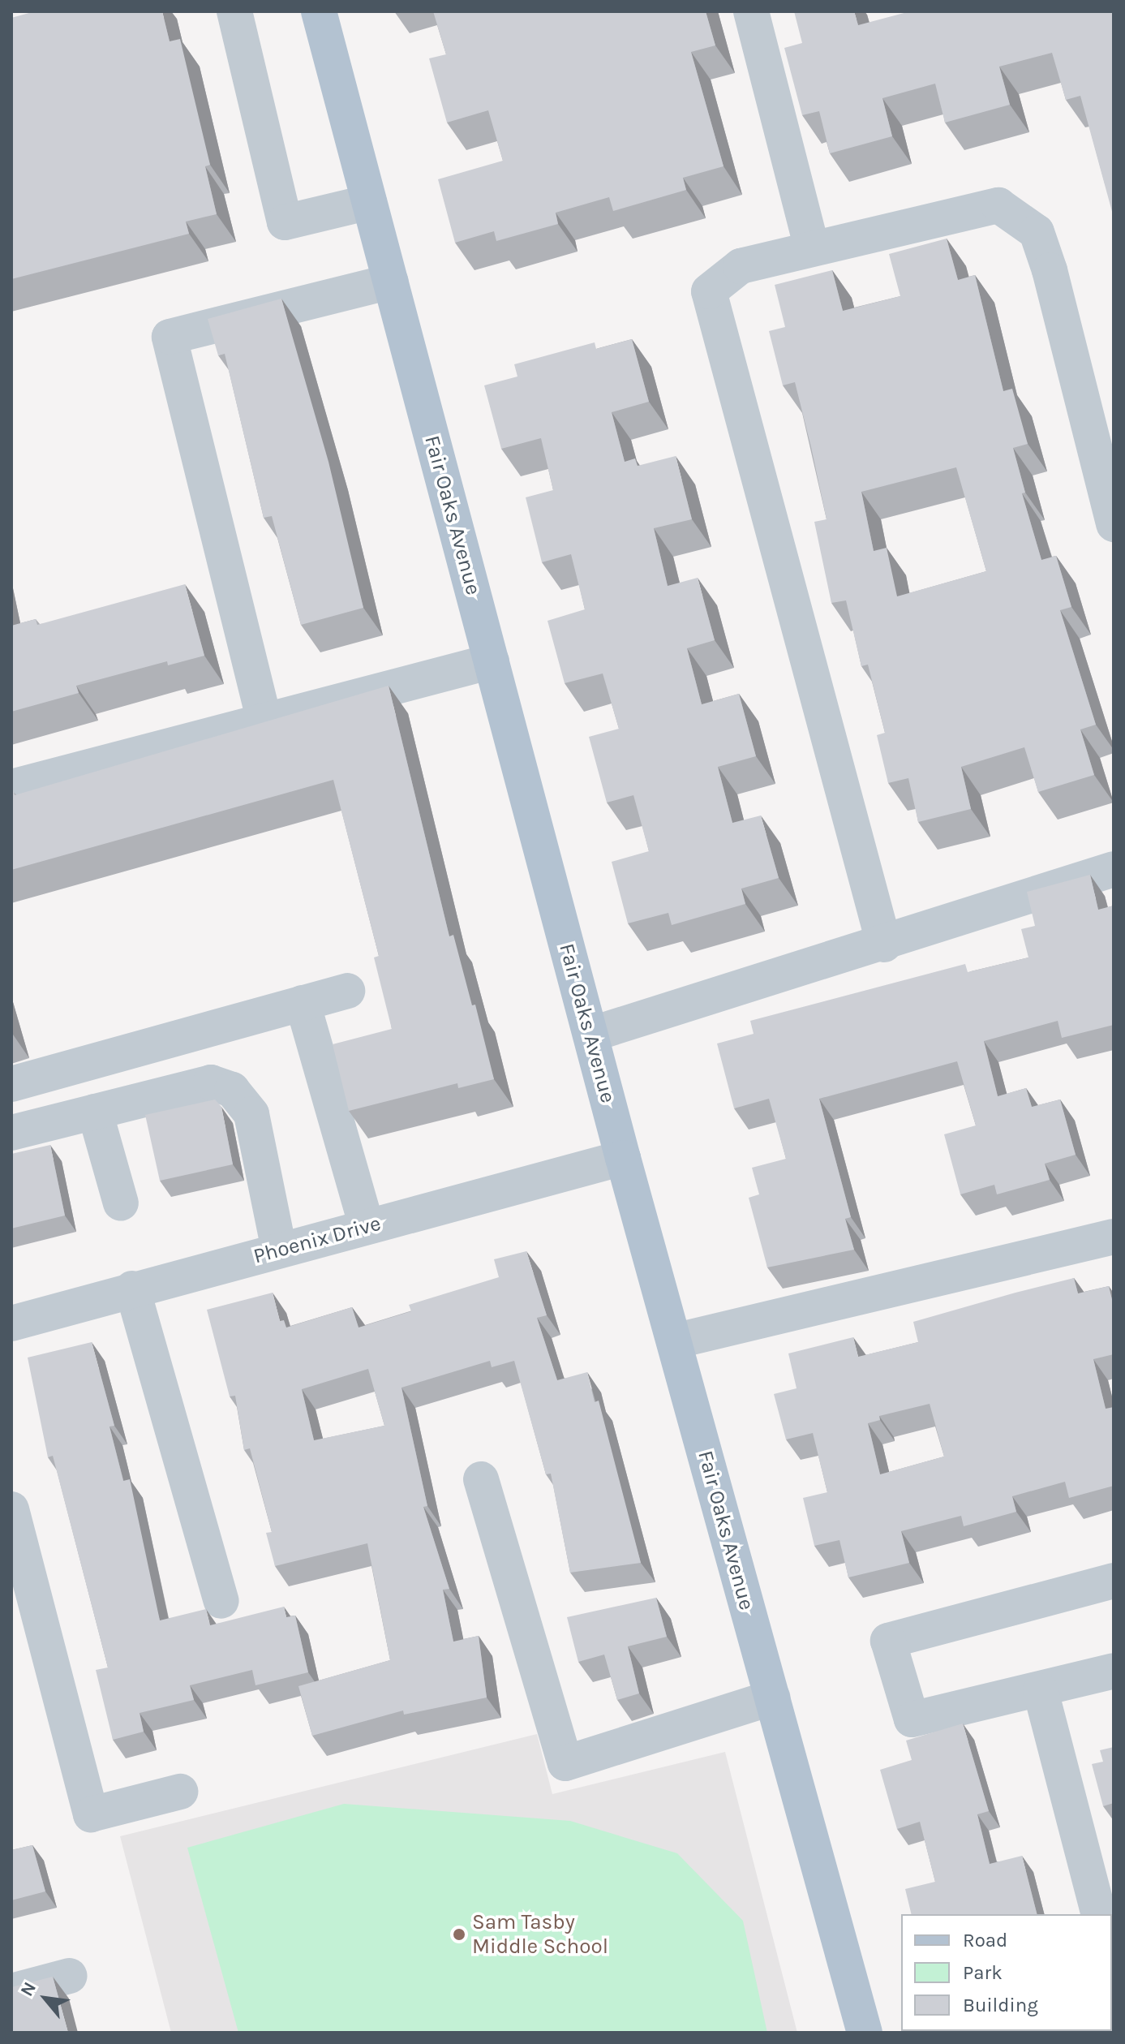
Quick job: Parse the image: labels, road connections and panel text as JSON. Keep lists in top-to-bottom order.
{
  "streets": {
    "main road": ["Fair Oaks Avenue"],
    "street": ["Phoenix Drive"]
  },
  "crossings": [
    ["Fair Oaks Avenue", "Phoenix Drive"]
  ],
  "places": ["Sam Tasby Middle School"],
  "legend": ["Road", "Park", "Building"],
  "north": "top left"
}
